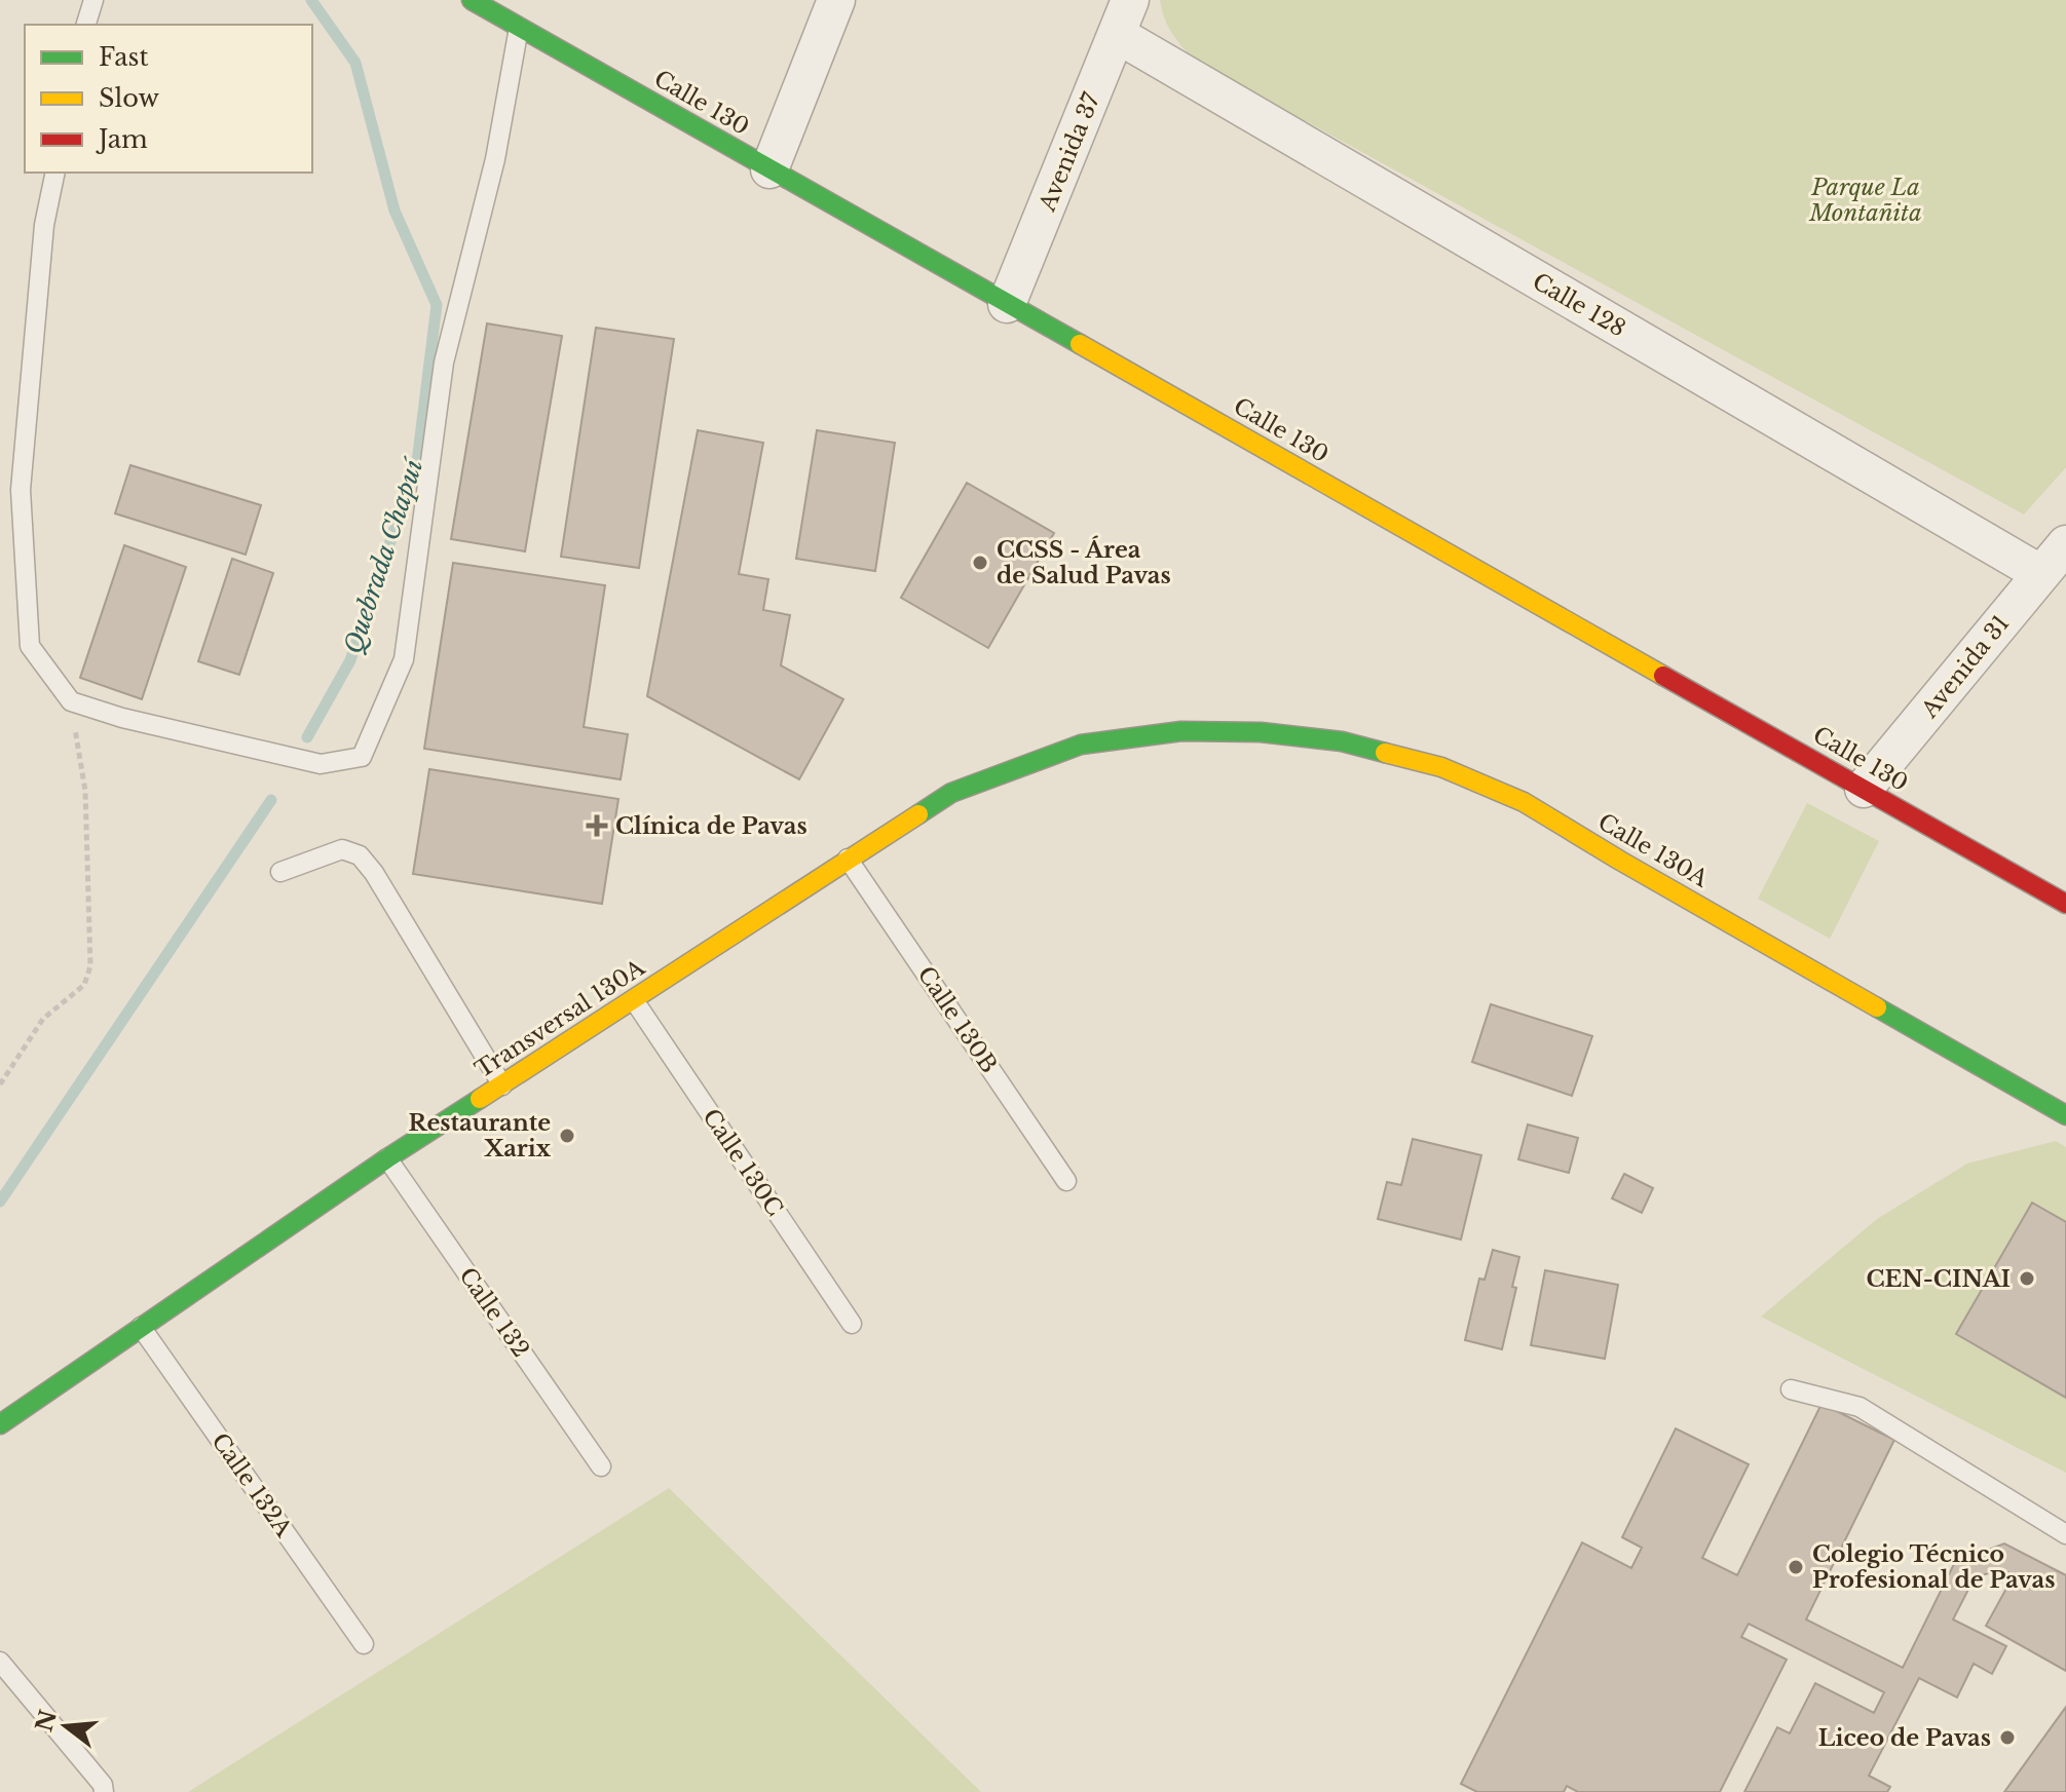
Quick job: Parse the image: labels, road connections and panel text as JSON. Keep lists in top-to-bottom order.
{
  "streets": {
    "street": [
      "Calle 130",
      "Avenida 37",
      "Calle 128",
      "Avenida 31",
      "Calle 130A",
      "Transversal 130A"
    ],
    "lane": [
      "Calle 130B",
      "Calle 130C",
      "Calle 132",
      "Calle 132A"
    ]
  },
  "crossings": [
    ["Calle 130", "Avenida 37"],
    ["Calle 130", "Avenida 31"],
    ["Avenida 37", "Calle 128"],
    ["Calle 128", "Avenida 31"],
    ["Calle 130A", "Transversal 130A"],
    ["Transversal 130A", "Calle 130B"],
    ["Transversal 130A", "Calle 130C"],
    ["Transversal 130A", "Calle 132"],
    ["Transversal 130A", "Calle 132A"]
  ],
  "water": ["Quebrada Chapuí"],
  "parks": ["Parque La Montañita"],
  "places": {
    "other": [
      "CCSS - Área de Salud Pavas",
      "Restaurante Xarix",
      "CEN-CINAI",
      "Colegio Técnico Profesional de Pavas",
      "Liceo de Pavas"
    ],
    "health": ["Clínica de Pavas"]
  },
  "legend": ["Fast", "Slow", "Jam"],
  "north": "left"
}
